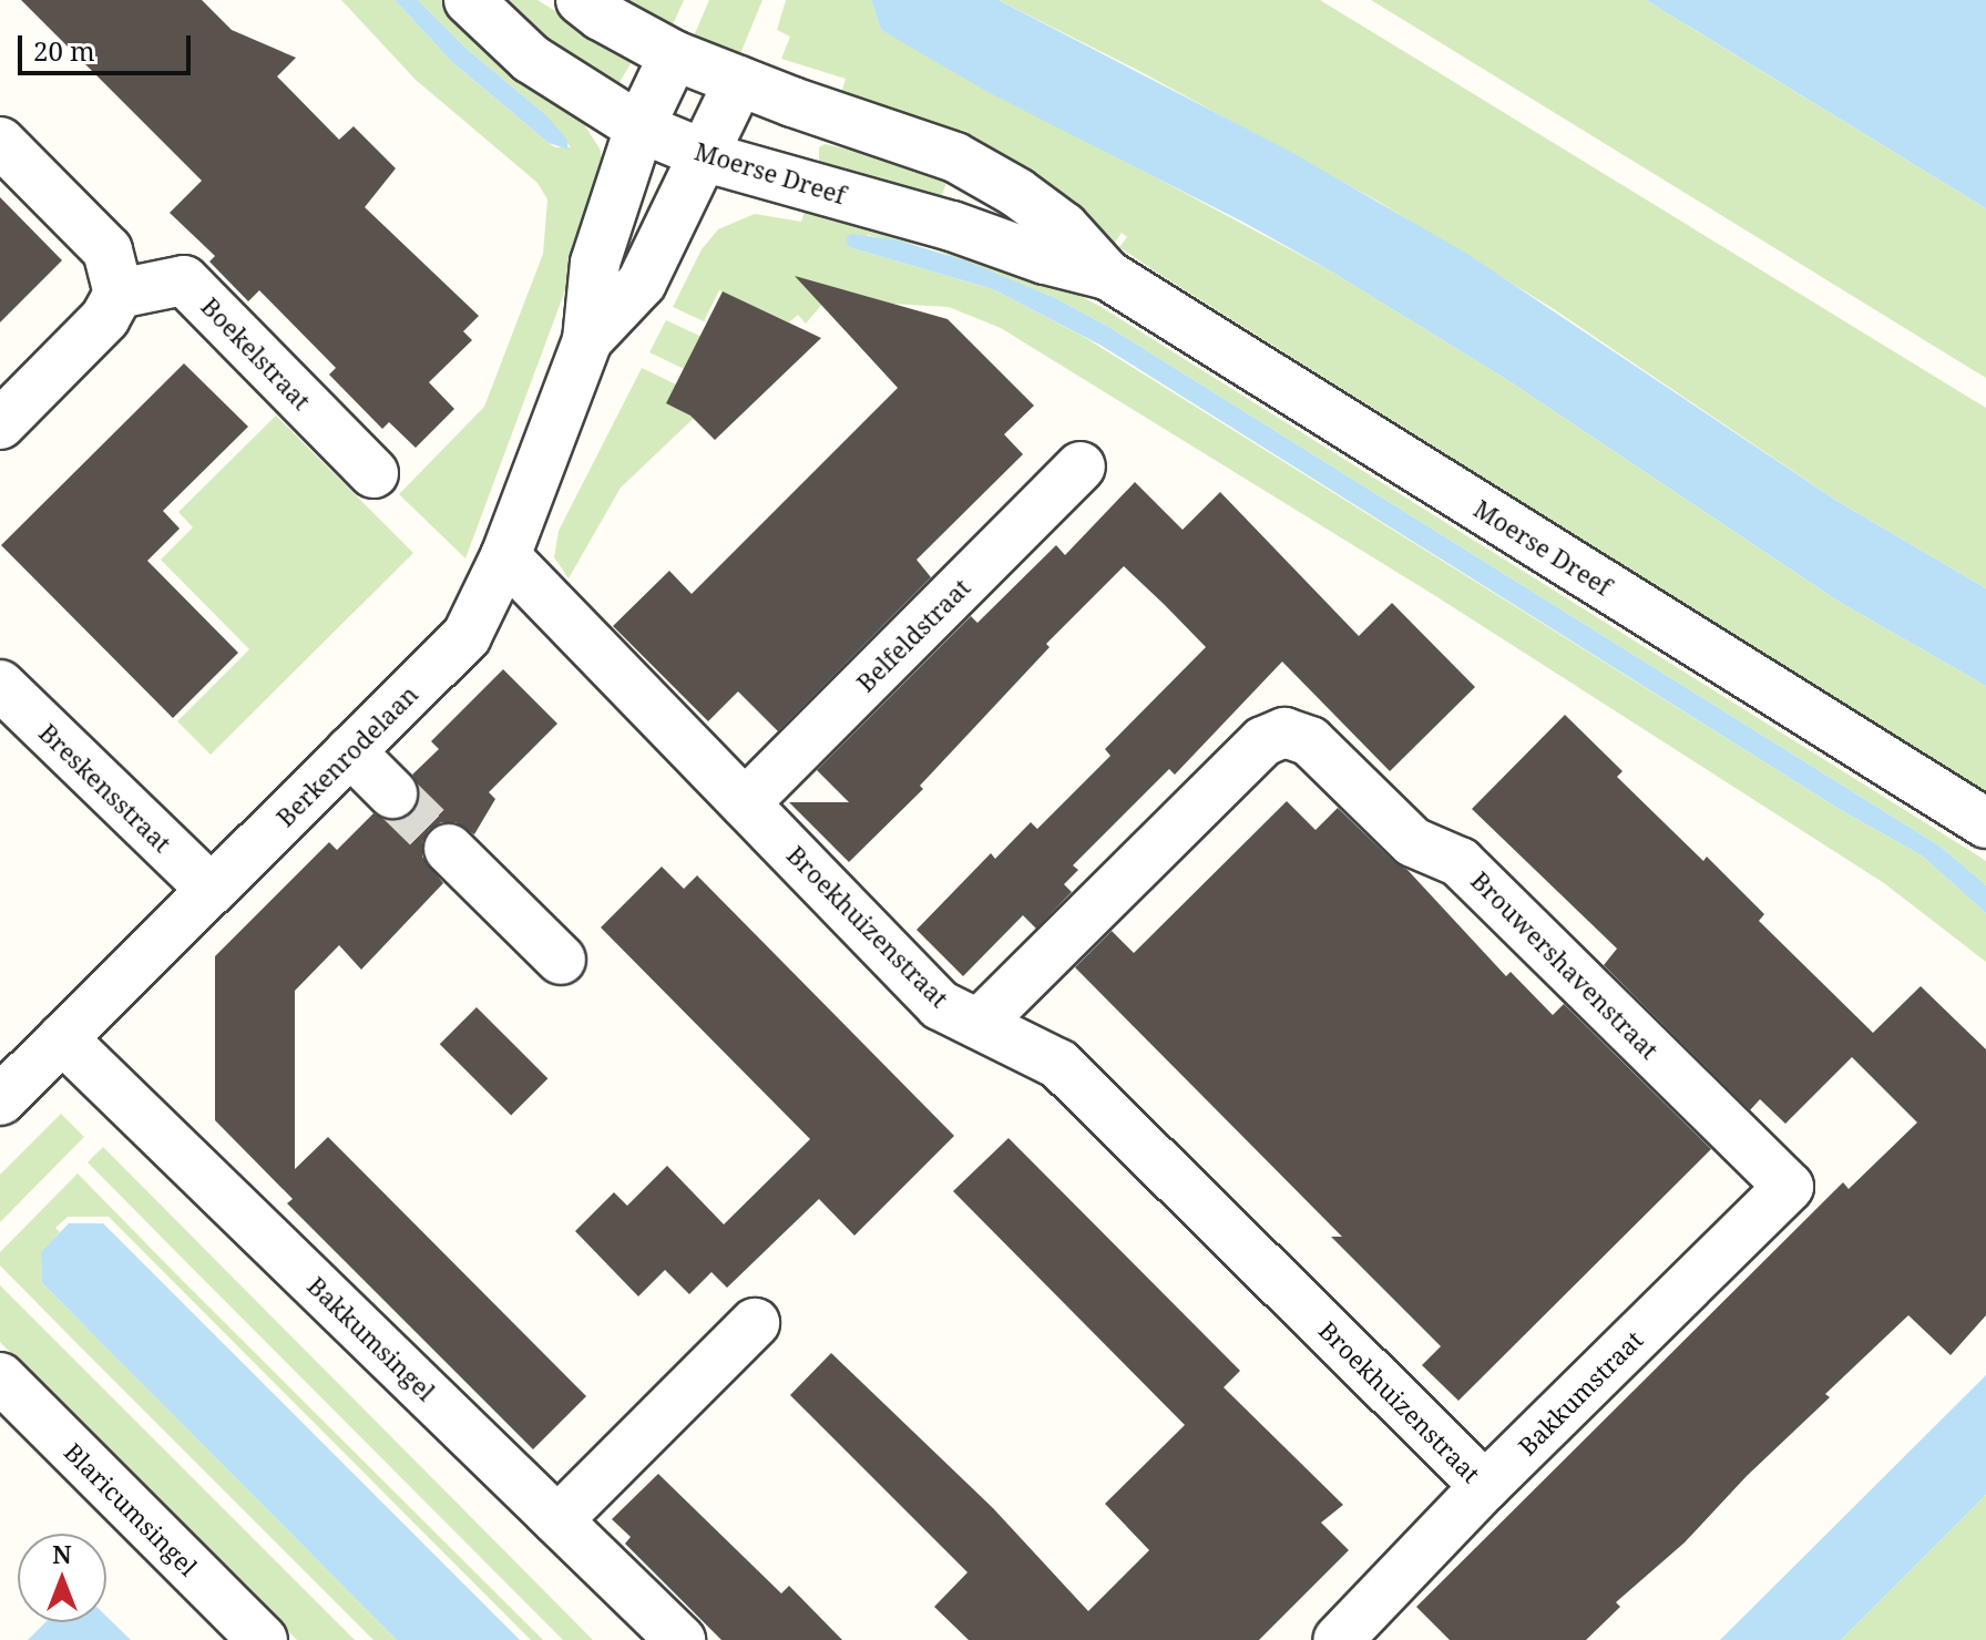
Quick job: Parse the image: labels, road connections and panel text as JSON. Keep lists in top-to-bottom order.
{
  "streets": {
    "street": [
      "Moerse Dreef",
      "Boekelstraat",
      "Belfeldstraat",
      "Berkenrodelaan",
      "Breskensstraat",
      "Broekhuizenstraat",
      "Brouwershavenstraat",
      "Bakkumsingel",
      "Bakkumstraat",
      "Blaricumsingel"
    ]
  },
  "crossings": [
    ["Moerse Dreef", "Berkenrodelaan"],
    ["Belfeldstraat", "Broekhuizenstraat"],
    ["Berkenrodelaan", "Breskensstraat"],
    ["Berkenrodelaan", "Broekhuizenstraat"],
    ["Berkenrodelaan", "Bakkumsingel"],
    ["Broekhuizenstraat", "Brouwershavenstraat"],
    ["Broekhuizenstraat", "Bakkumstraat"],
    ["Brouwershavenstraat", "Bakkumstraat"]
  ],
  "scale_bar": "20 m",
  "north": "top"
}
